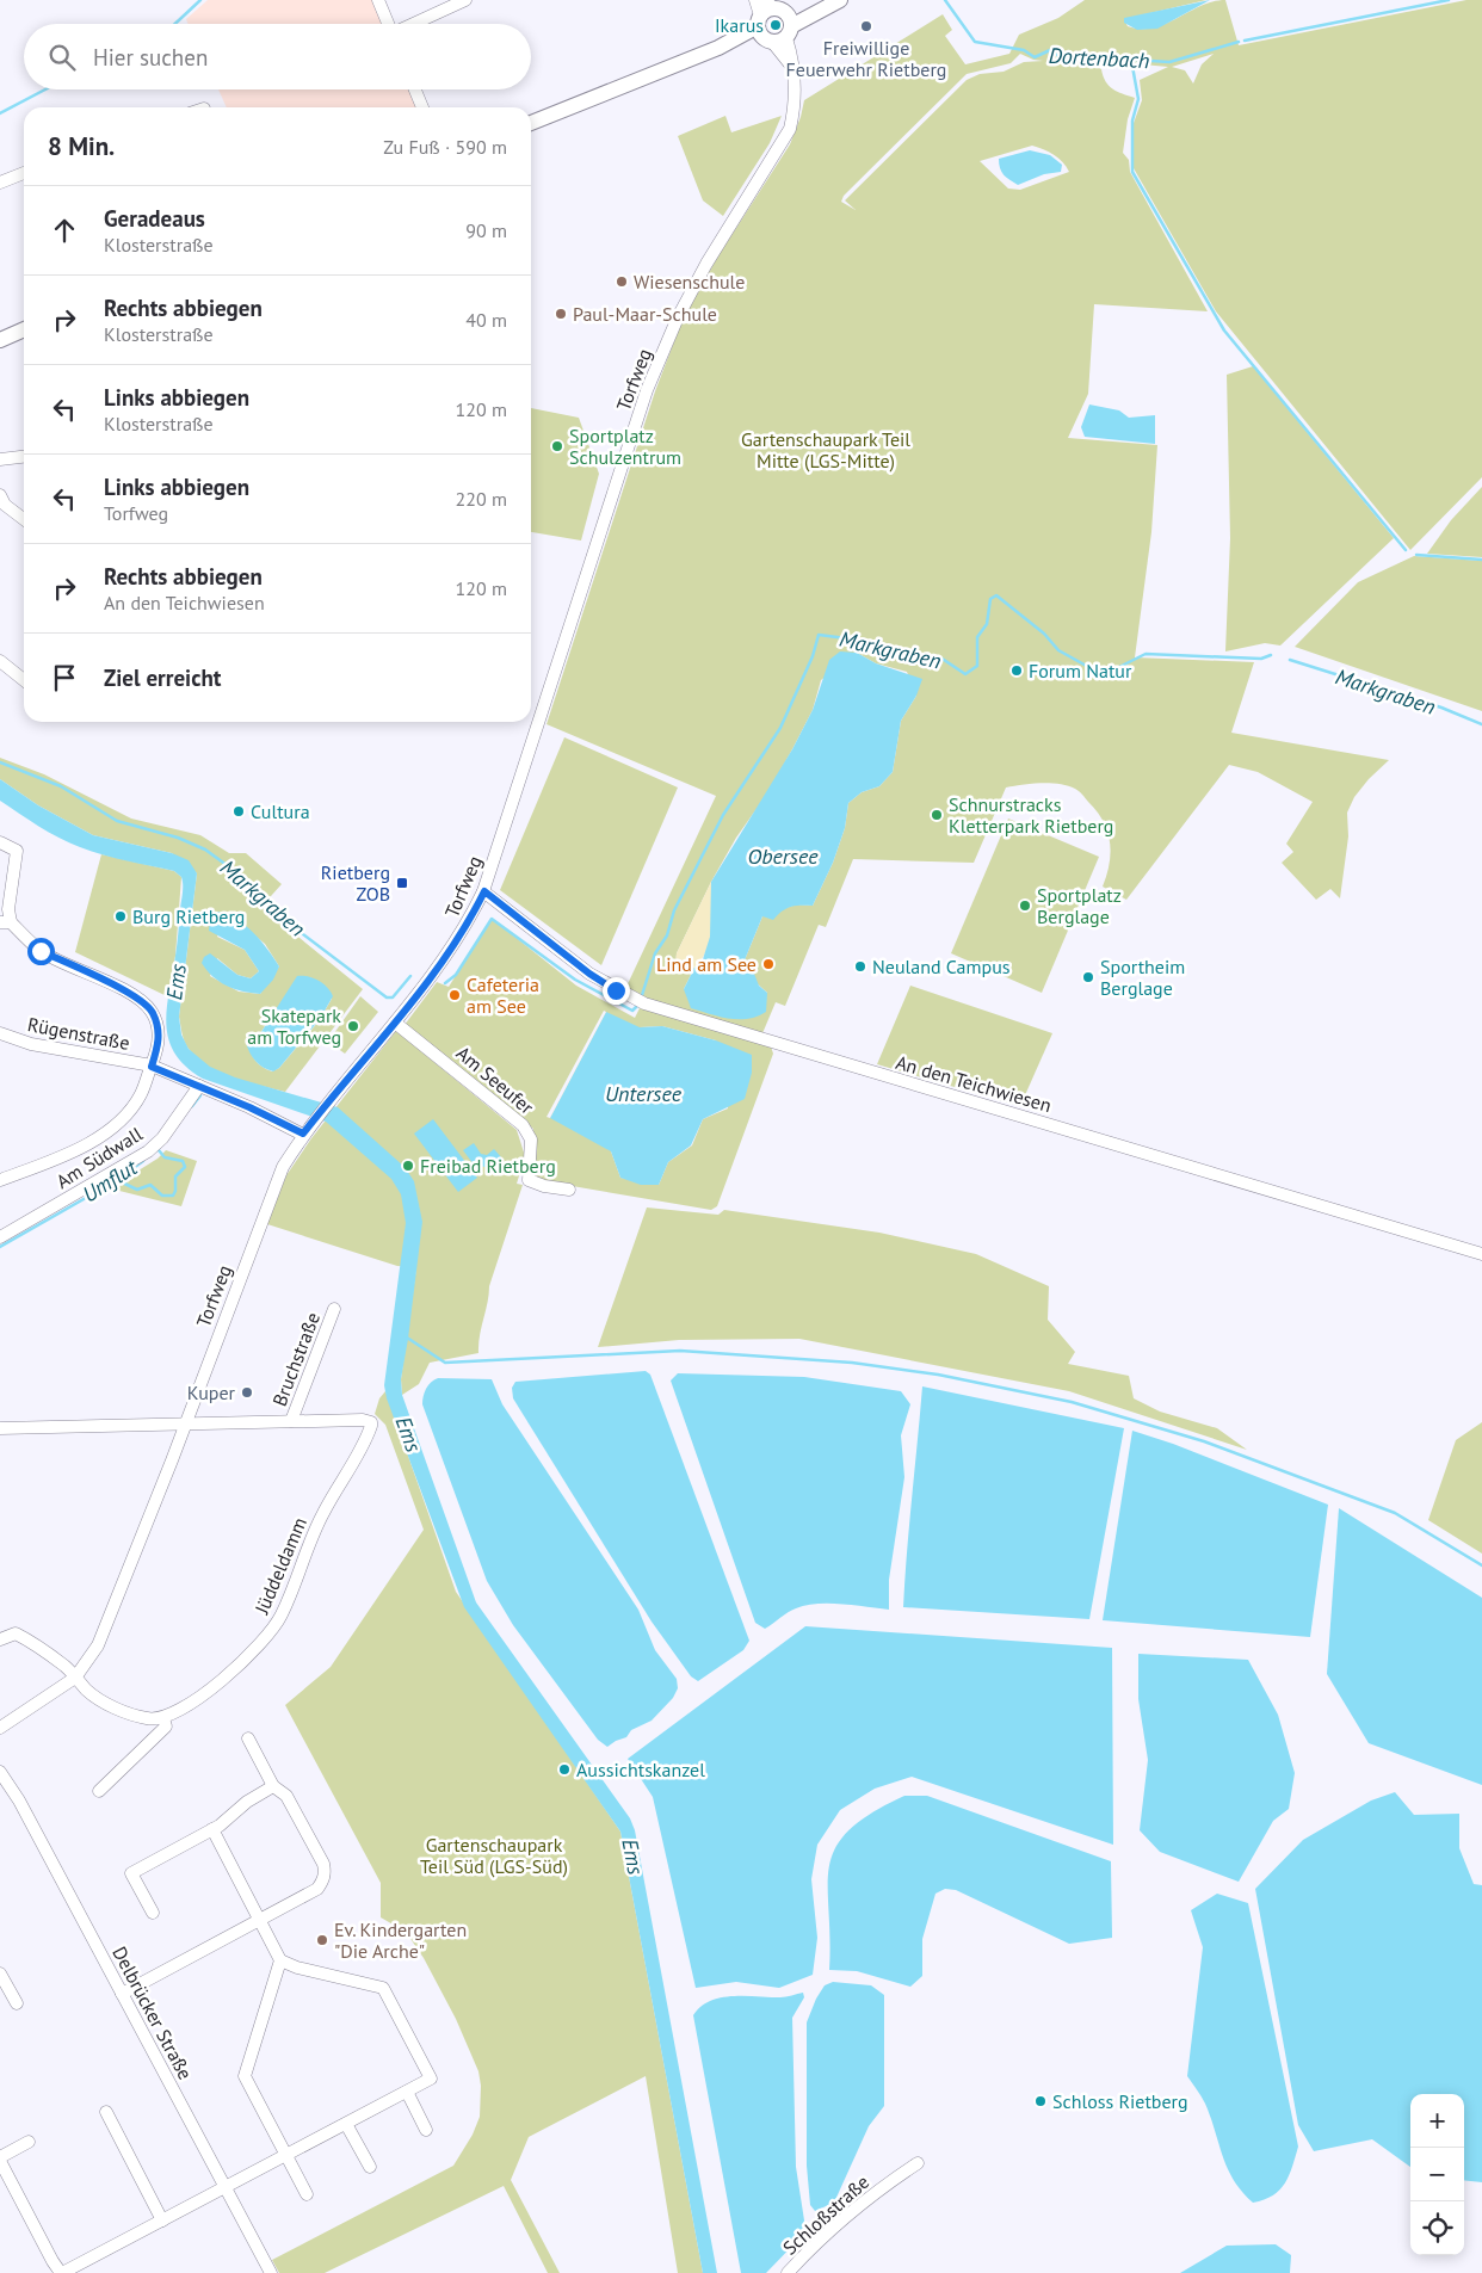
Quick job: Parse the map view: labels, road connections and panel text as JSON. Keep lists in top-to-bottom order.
{
  "streets": {
    "street": [
      "Torfweg",
      "Rügenstraße",
      "Am Seeufer",
      "An den Teichwiesen",
      "Am Südwall",
      "Bruchstraße",
      "Jüddeldamm",
      "Delbrücker Straße",
      "Schloßstraße"
    ]
  },
  "crossings": [
    ["Torfweg", "Rügenstraße"],
    ["Torfweg", "Am Seeufer"],
    ["Torfweg", "An den Teichwiesen"],
    ["Torfweg", "Bruchstraße"],
    ["Rügenstraße", "Am Südwall"],
    ["Bruchstraße", "Jüddeldamm"]
  ],
  "water": [
    "Dortenbach",
    "Markgraben",
    "Obersee",
    "Ems",
    "Untersee",
    "Umflut"
  ],
  "parks": ["Gartenschaupark Teil Mitte (LGS-Mitte)", "Gartenschaupark Teil Süd (LGS-Süd)"],
  "places": {
    "other": [
      "Ikarus",
      "Freiwillige Feuerwehr Rietberg",
      "Wiesenschule",
      "Paul-Maar-Schule",
      "Sportplatz Schulzentrum",
      "Forum Natur",
      "Cultura",
      "Schnurstracks Kletterpark Rietberg",
      "Sportplatz Berglage",
      "Burg Rietberg",
      "Lind am See",
      "Neuland Campus",
      "Sportheim Berglage",
      "Cafeteria am See",
      "Skatepark am Torfweg",
      "Freibad Rietberg",
      "Kuper",
      "Aussichtskanzel",
      "Ev. Kindergarten \"Die Arche\"",
      "Schloss Rietberg"
    ],
    "transit": ["Rietberg ZOB"]
  },
  "page": {
    "search": "Hier suchen",
    "heading": ["8 Min.", "Zu Fuß · 590 m"],
    "list": [
      ["Geradeaus", "Klosterstraße", "90 m"],
      ["Rechts abbiegen", "Klosterstraße", "40 m"],
      ["Links abbiegen", "Klosterstraße", "120 m"],
      ["Links abbiegen", "Torfweg", "220 m"],
      ["Rechts abbiegen", "An den Teichwiesen", "120 m"],
      "Ziel erreicht"
    ],
    "map_buttons": ["+", "−"]
  }
}
